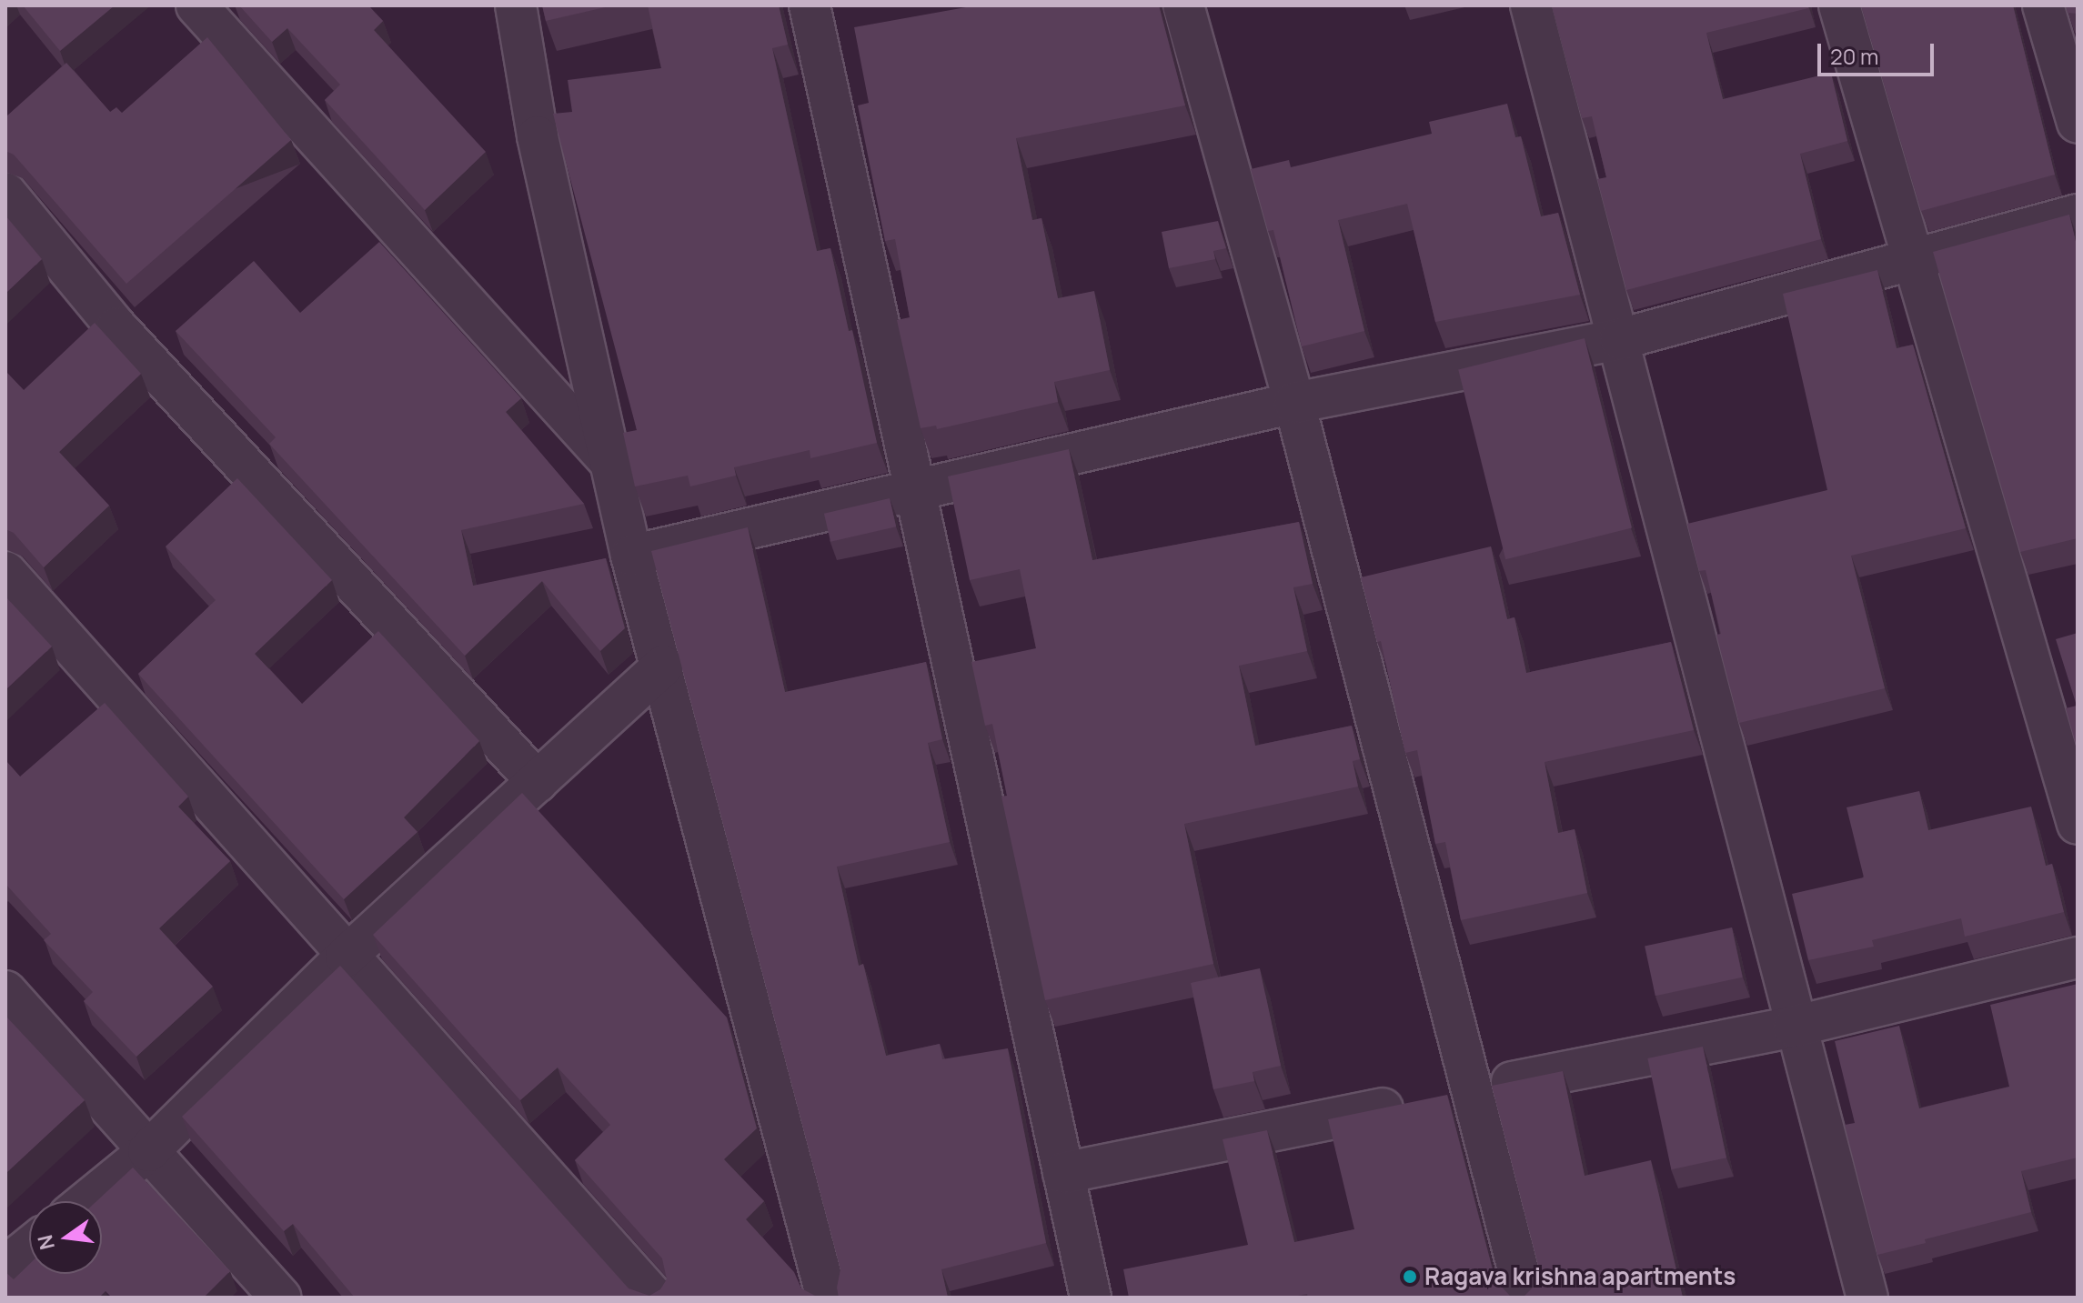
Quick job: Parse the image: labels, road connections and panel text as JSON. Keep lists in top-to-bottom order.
{
  "places": ["Ragava krishna apartments"],
  "scale_bar": "20 m",
  "north": "left"
}
